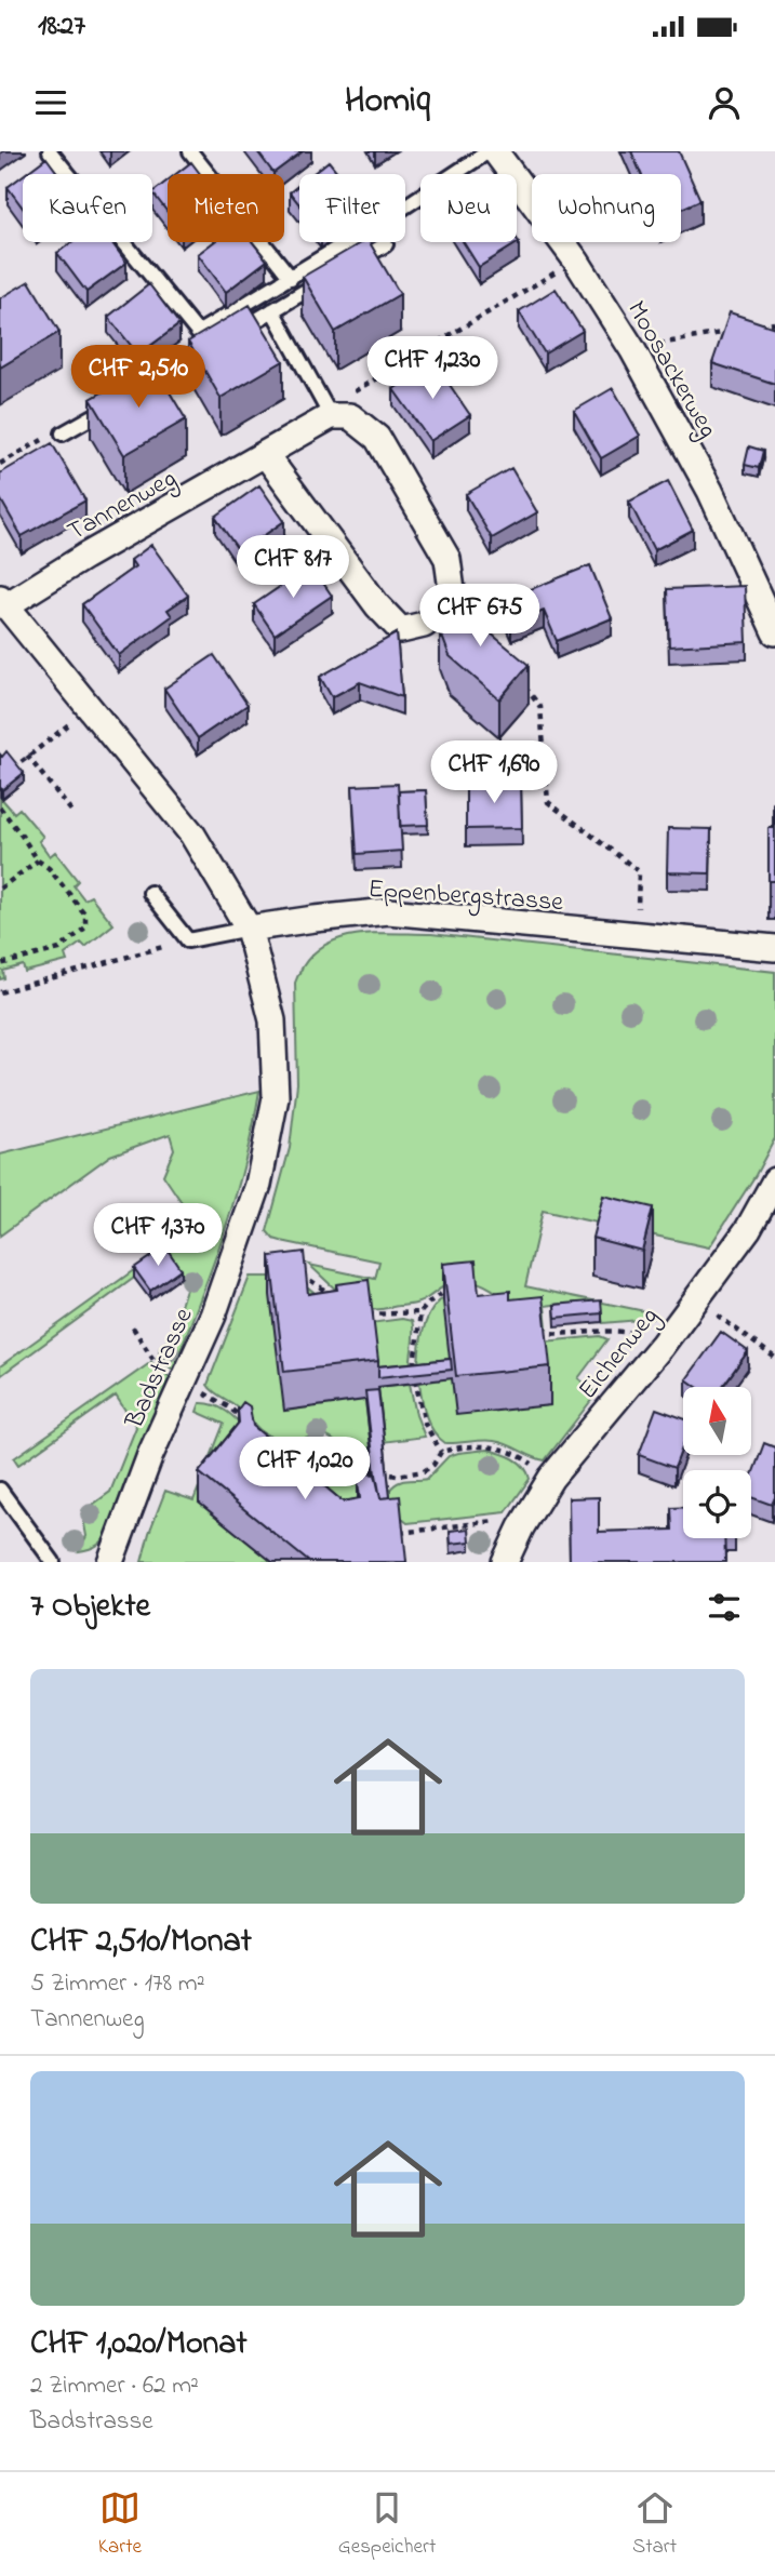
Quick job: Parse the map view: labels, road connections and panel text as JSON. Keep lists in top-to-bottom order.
{
  "streets": {
    "street": [
      "Moosackerweg",
      "Tannenweg",
      "Eppenbergstrasse",
      "Eichenweg",
      "Badstrasse"
    ]
  },
  "crossings": [
    ["Eppenbergstrasse", "Badstrasse"]
  ],
  "north": "top",
  "page": {
    "status": "18:27",
    "header": "Homiq",
    "chip": [
      "Kaufen",
      "Mieten",
      "Filter",
      "Neu",
      "Wohnung"
    ],
    "price": [
      "CHF 1,230",
      "CHF 2,510",
      "CHF 817",
      "CHF 675",
      "CHF 1,690",
      "CHF 1,370",
      "CHF 1,020"
    ],
    "heading": "7 Objekte",
    "list": [
      {
        "name": "CHF 2,510/Monat",
        "note": "5 Zimmer · 178 m² · Tannenweg"
      },
      {
        "name": "CHF 1,020/Monat",
        "note": "2 Zimmer · 62 m² · Badstrasse"
      }
    ],
    "tabs": ["Karte", "Gespeichert", "Start"]
  }
}
